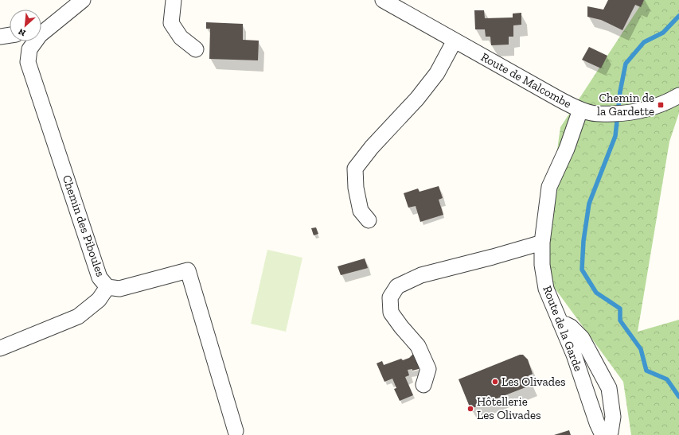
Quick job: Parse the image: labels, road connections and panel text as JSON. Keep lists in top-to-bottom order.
{
  "streets": {
    "street": ["Route de Malcombe", "Chemin des Piboules", "Route de la Garde"]
  },
  "crossings": [
    ["Route de Malcombe", "Route de la Garde"]
  ],
  "places": {
    "transit": ["Chemin de la Gardette"],
    "other": ["Les Olivades", "Hôtellerie Les Olivades"]
  },
  "north": "bottom left"
}
